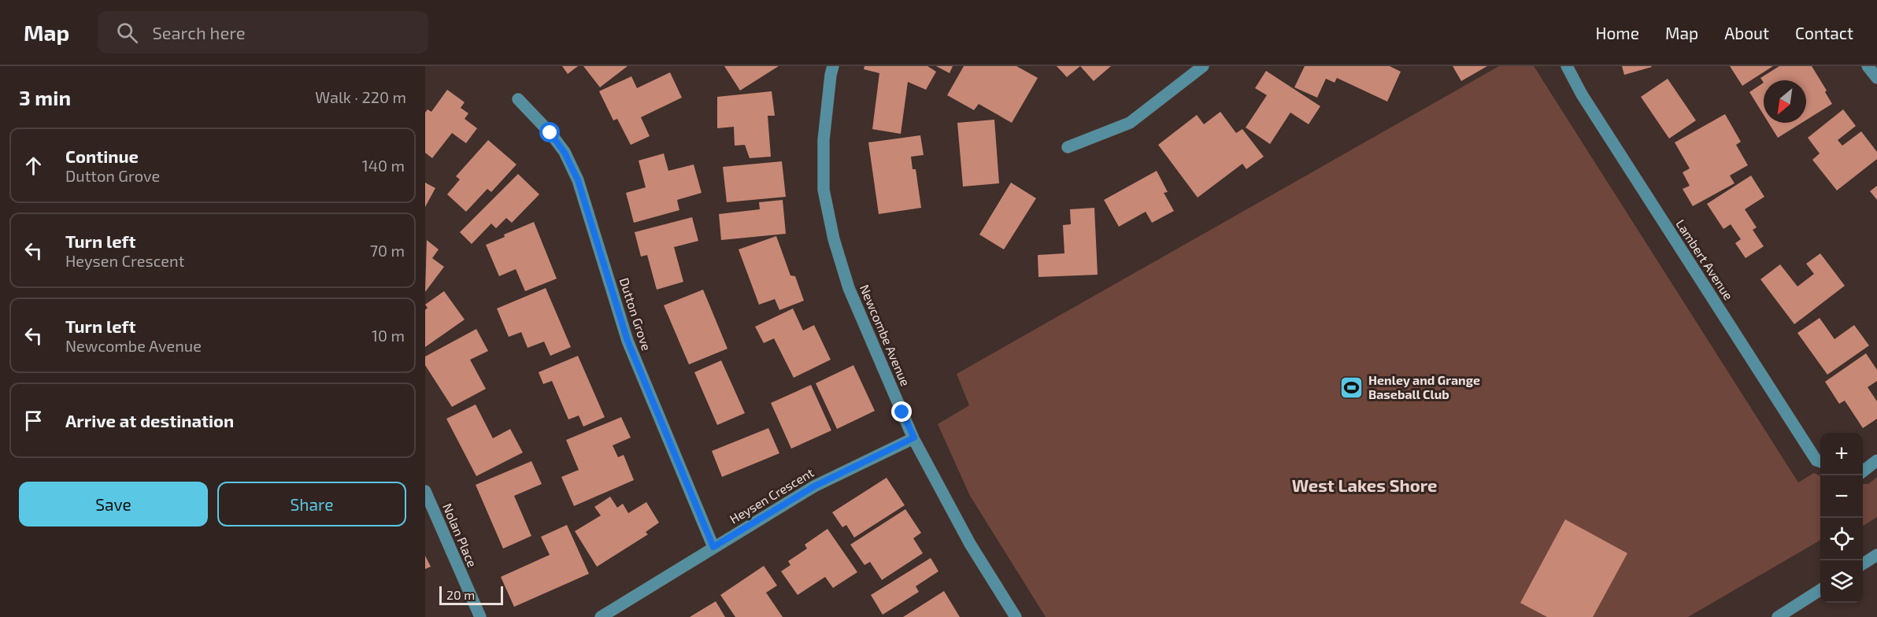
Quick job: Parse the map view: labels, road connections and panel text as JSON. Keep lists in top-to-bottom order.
{
  "streets": {
    "street": [
      "Lambert Avenue",
      "Dutton Grove",
      "Newcombe Avenue",
      "Heysen Crescent",
      "Nolan Place"
    ]
  },
  "crossings": [
    ["Dutton Grove", "Heysen Crescent"],
    ["Newcombe Avenue", "Heysen Crescent"]
  ],
  "districts": ["West Lakes Shore"],
  "places": {
    "sports": ["Henley and Grange Baseball Club"]
  },
  "scale_bar": "20 m",
  "north": "bottom left",
  "page": {
    "header": "Map",
    "search": "Search here",
    "nav": [
      "Home",
      "Map",
      "About",
      "Contact"
    ],
    "heading": ["3 min", "Walk · 220 m"],
    "list": [
      ["Continue", "Dutton Grove", "140 m"],
      ["Turn left", "Heysen Crescent", "70 m"],
      ["Turn left", "Newcombe Avenue", "10 m"],
      "Arrive at destination"
    ],
    "map_buttons": ["+", "−"],
    "buttons": ["Save", "Share"],
    "scale": "20 m"
  }
}
